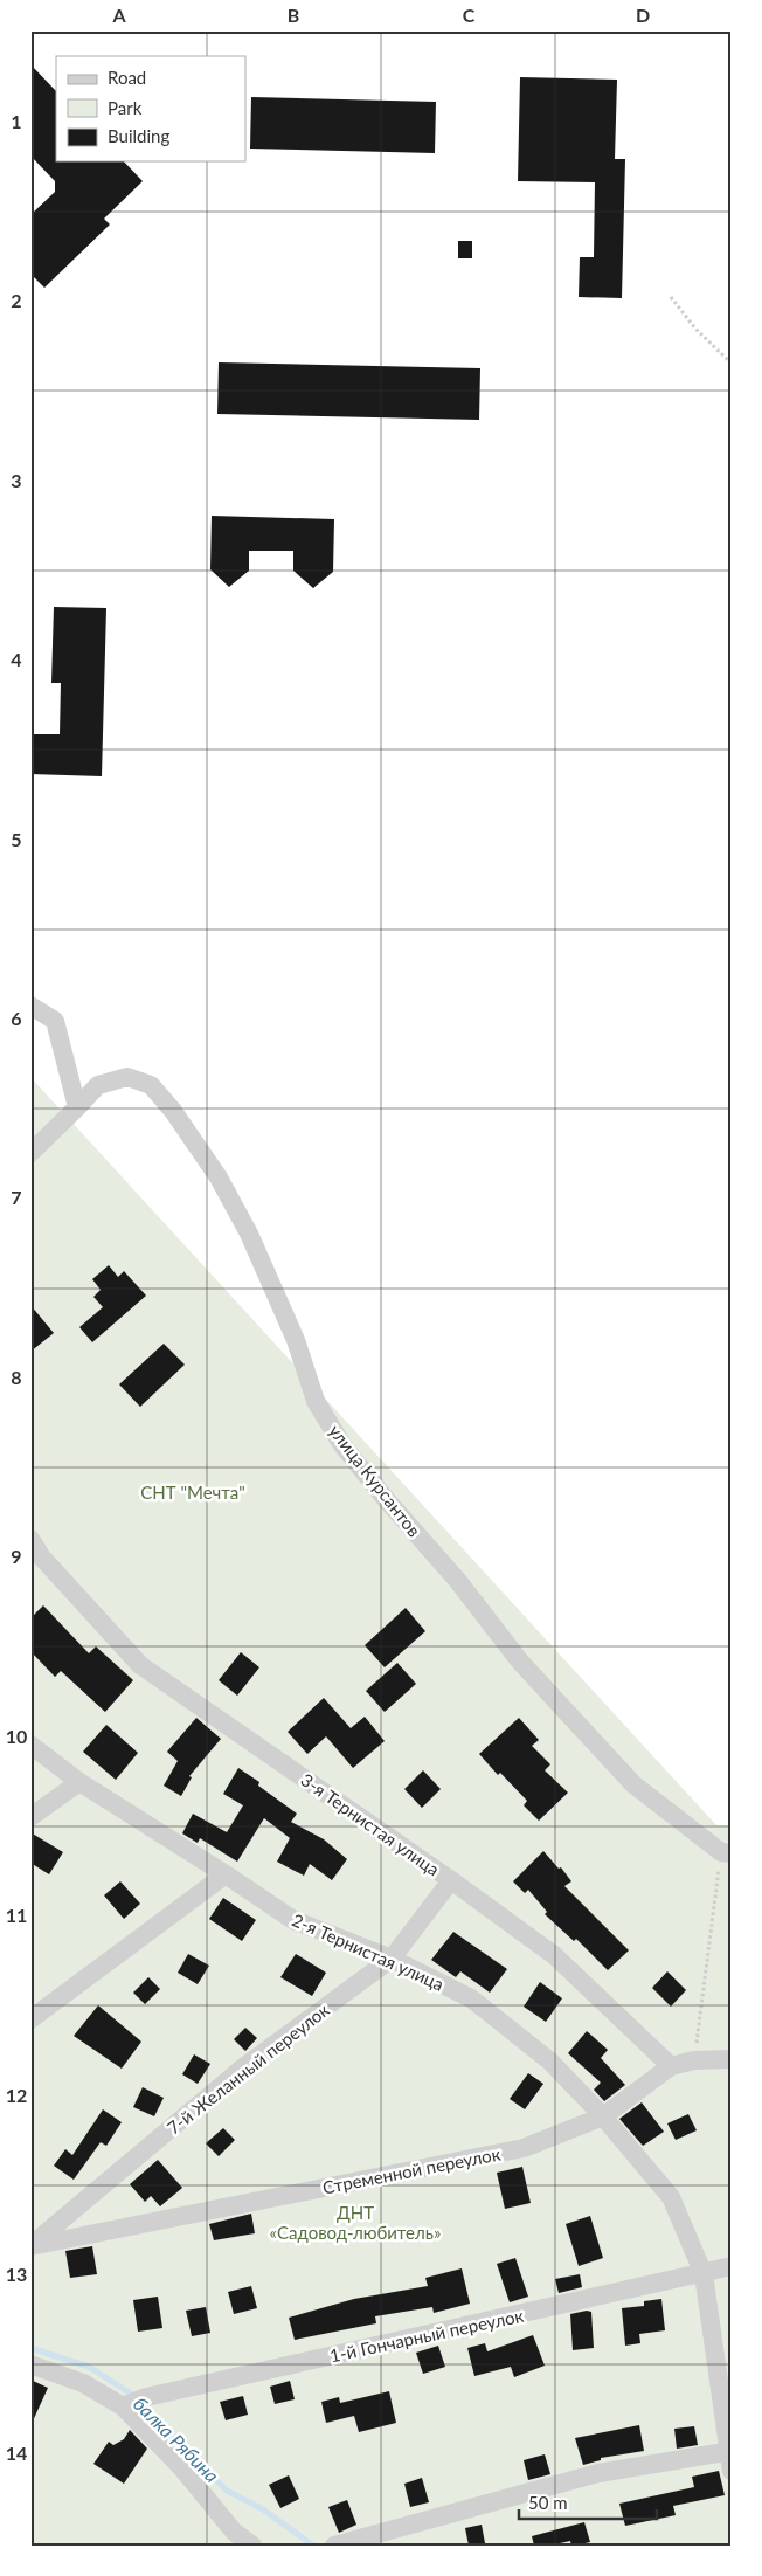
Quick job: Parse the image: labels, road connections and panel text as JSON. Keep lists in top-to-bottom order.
{
  "streets": {
    "street": [
      "улица Курсантов",
      "3-я Тернистая улица",
      "2-я Тернистая улица",
      "7-й Желанный переулок",
      "Стременной переулок",
      "1-й Гончарный переулок"
    ]
  },
  "crossings": [
    ["3-я Тернистая улица", "7-й Желанный переулок"],
    ["3-я Тернистая улица", "Стременной переулок"],
    ["2-я Тернистая улица", "7-й Желанный переулок"],
    ["2-я Тернистая улица", "Стременной переулок"],
    ["2-я Тернистая улица", "1-й Гончарный переулок"],
    ["7-й Желанный переулок", "Стременной переулок"]
  ],
  "water": ["балка Рябина"],
  "parks": ["СНТ \"Мечта\"", "ДНТ «Садовод-любитель»"],
  "legend": ["Road", "Park", "Building"],
  "scale_bar": "50 m",
  "grid": {
    "columns": [
      "A",
      "B",
      "C",
      "D"
    ],
    "rows": [
      "1",
      "2",
      "3",
      "4",
      "5",
      "6",
      "7",
      "8",
      "9",
      "10",
      "11",
      "12",
      "13",
      "14"
    ]
  }
}
